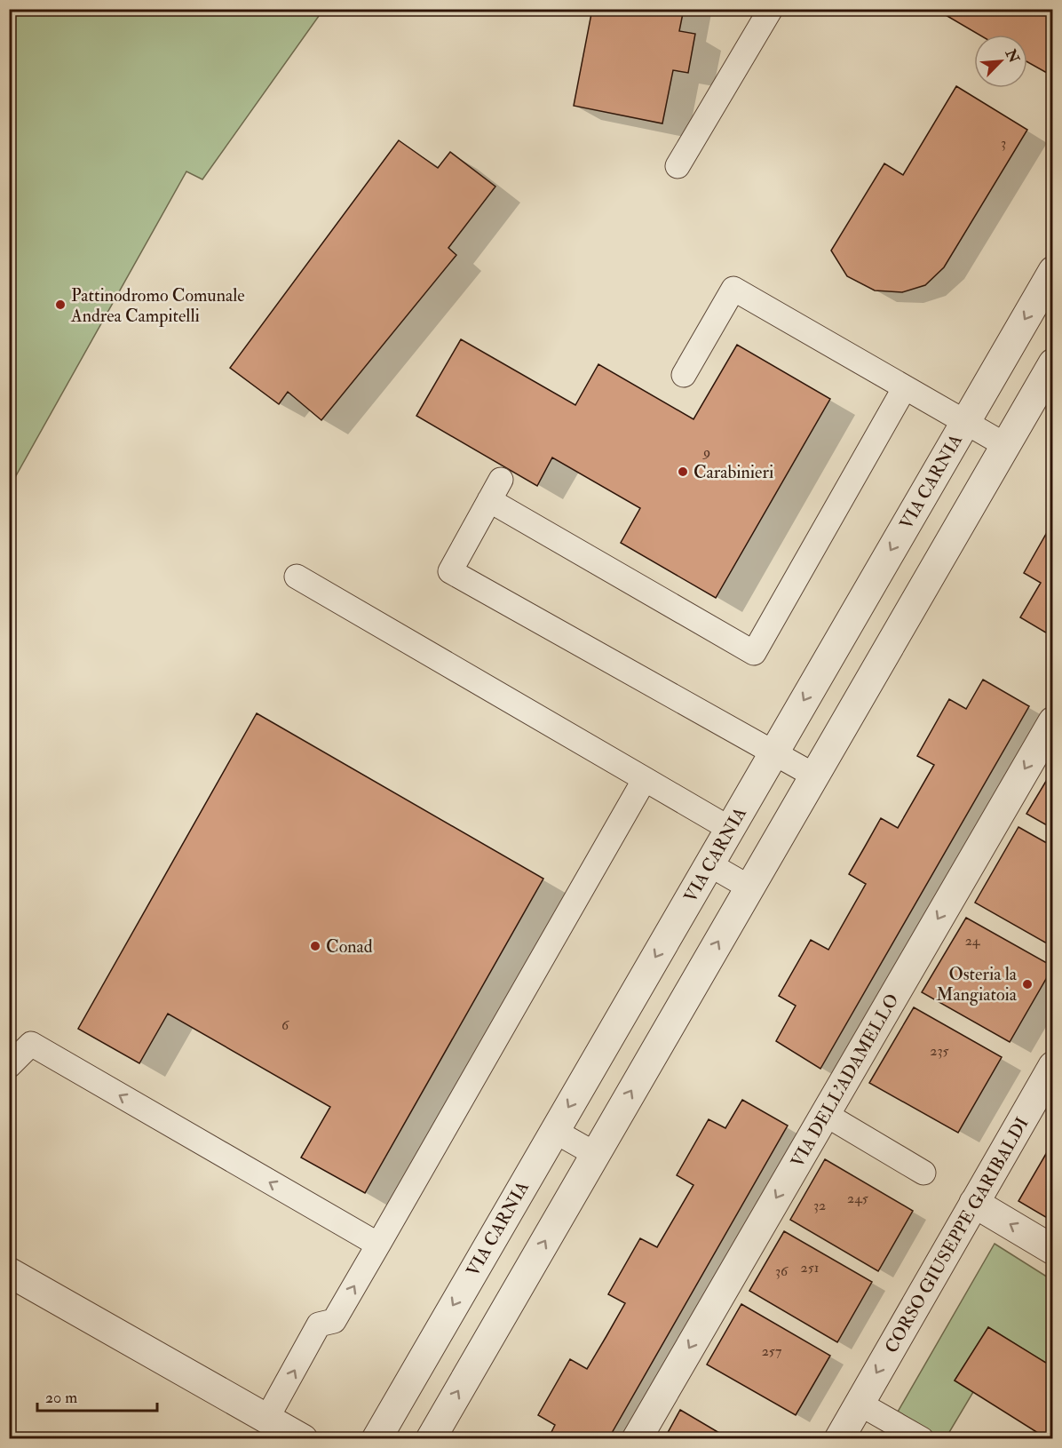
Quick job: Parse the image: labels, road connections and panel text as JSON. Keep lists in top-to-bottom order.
{
  "streets": {
    "street": ["VIA CARNIA", "VIA DELL'ADAMELLO", "CORSO GIUSEPPE GARIBALDI"]
  },
  "one_way": ["CORSO GIUSEPPE GARIBALDI"],
  "places": [
    "Pattinodromo Comunale Andrea Campitelli",
    "Carabinieri",
    "Conad",
    "Osteria la Mangiatoia"
  ],
  "house_numbers": [
    "3",
    "9",
    "24",
    "6",
    "235",
    "245",
    "32",
    "251",
    "36",
    "257"
  ],
  "scale_bar": "20 m",
  "north": "top right"
}
